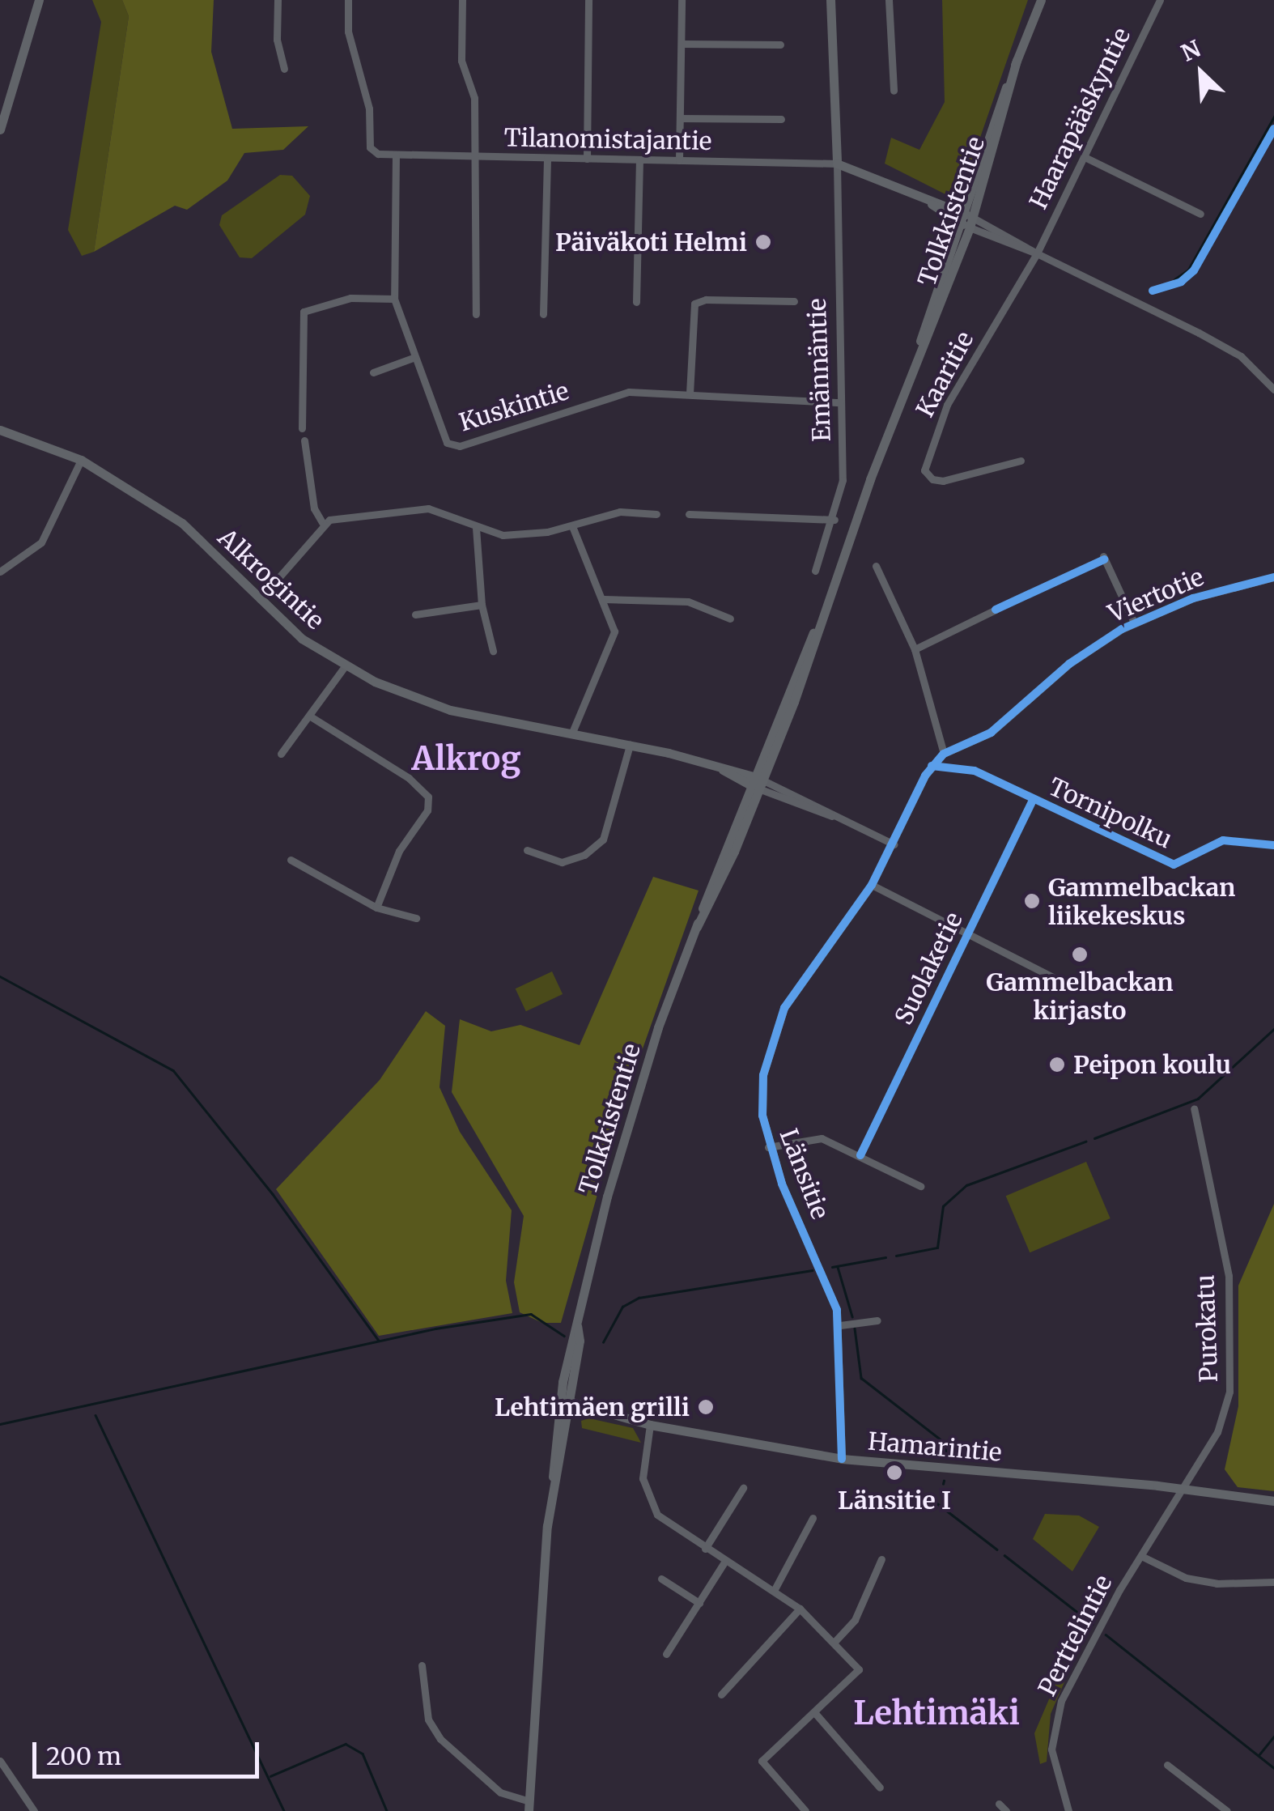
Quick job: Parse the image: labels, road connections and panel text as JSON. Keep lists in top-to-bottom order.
{
  "streets": {
    "street": [
      "Haarapääskyntie",
      "Tilanomistajantie",
      "Tolkkistentie",
      "Emännäntie",
      "Kaaritie",
      "Kuskintie",
      "Alkrogintie",
      "Viertotie",
      "Länsitie",
      "Purokatu",
      "Hamarintie",
      "Perttelintie"
    ],
    "cycle path": ["Tornipolku"]
  },
  "crossings": [
    ["Haarapääskyntie", "Kaaritie"],
    ["Tilanomistajantie", "Emännäntie"],
    ["Tilanomistajantie", "Kuskintie"],
    ["Tolkkistentie", "Alkrogintie"],
    ["Tolkkistentie", "Hamarintie"],
    ["Emännäntie", "Kuskintie"],
    ["Viertotie", "Länsitie"],
    ["Länsitie", "Hamarintie"],
    ["Purokatu", "Hamarintie"],
    ["Purokatu", "Perttelintie"],
    ["Hamarintie", "Perttelintie"]
  ],
  "districts": ["Alkrog", "Lehtimäki"],
  "places": [
    "Päiväkoti Helmi",
    "Gammelbackan liikekeskus",
    "Gammelbackan kirjasto",
    "Peipon koulu",
    "Lehtimäen grilli",
    "Länsitie I"
  ],
  "scale_bar": "200 m",
  "north": "top left"
}
